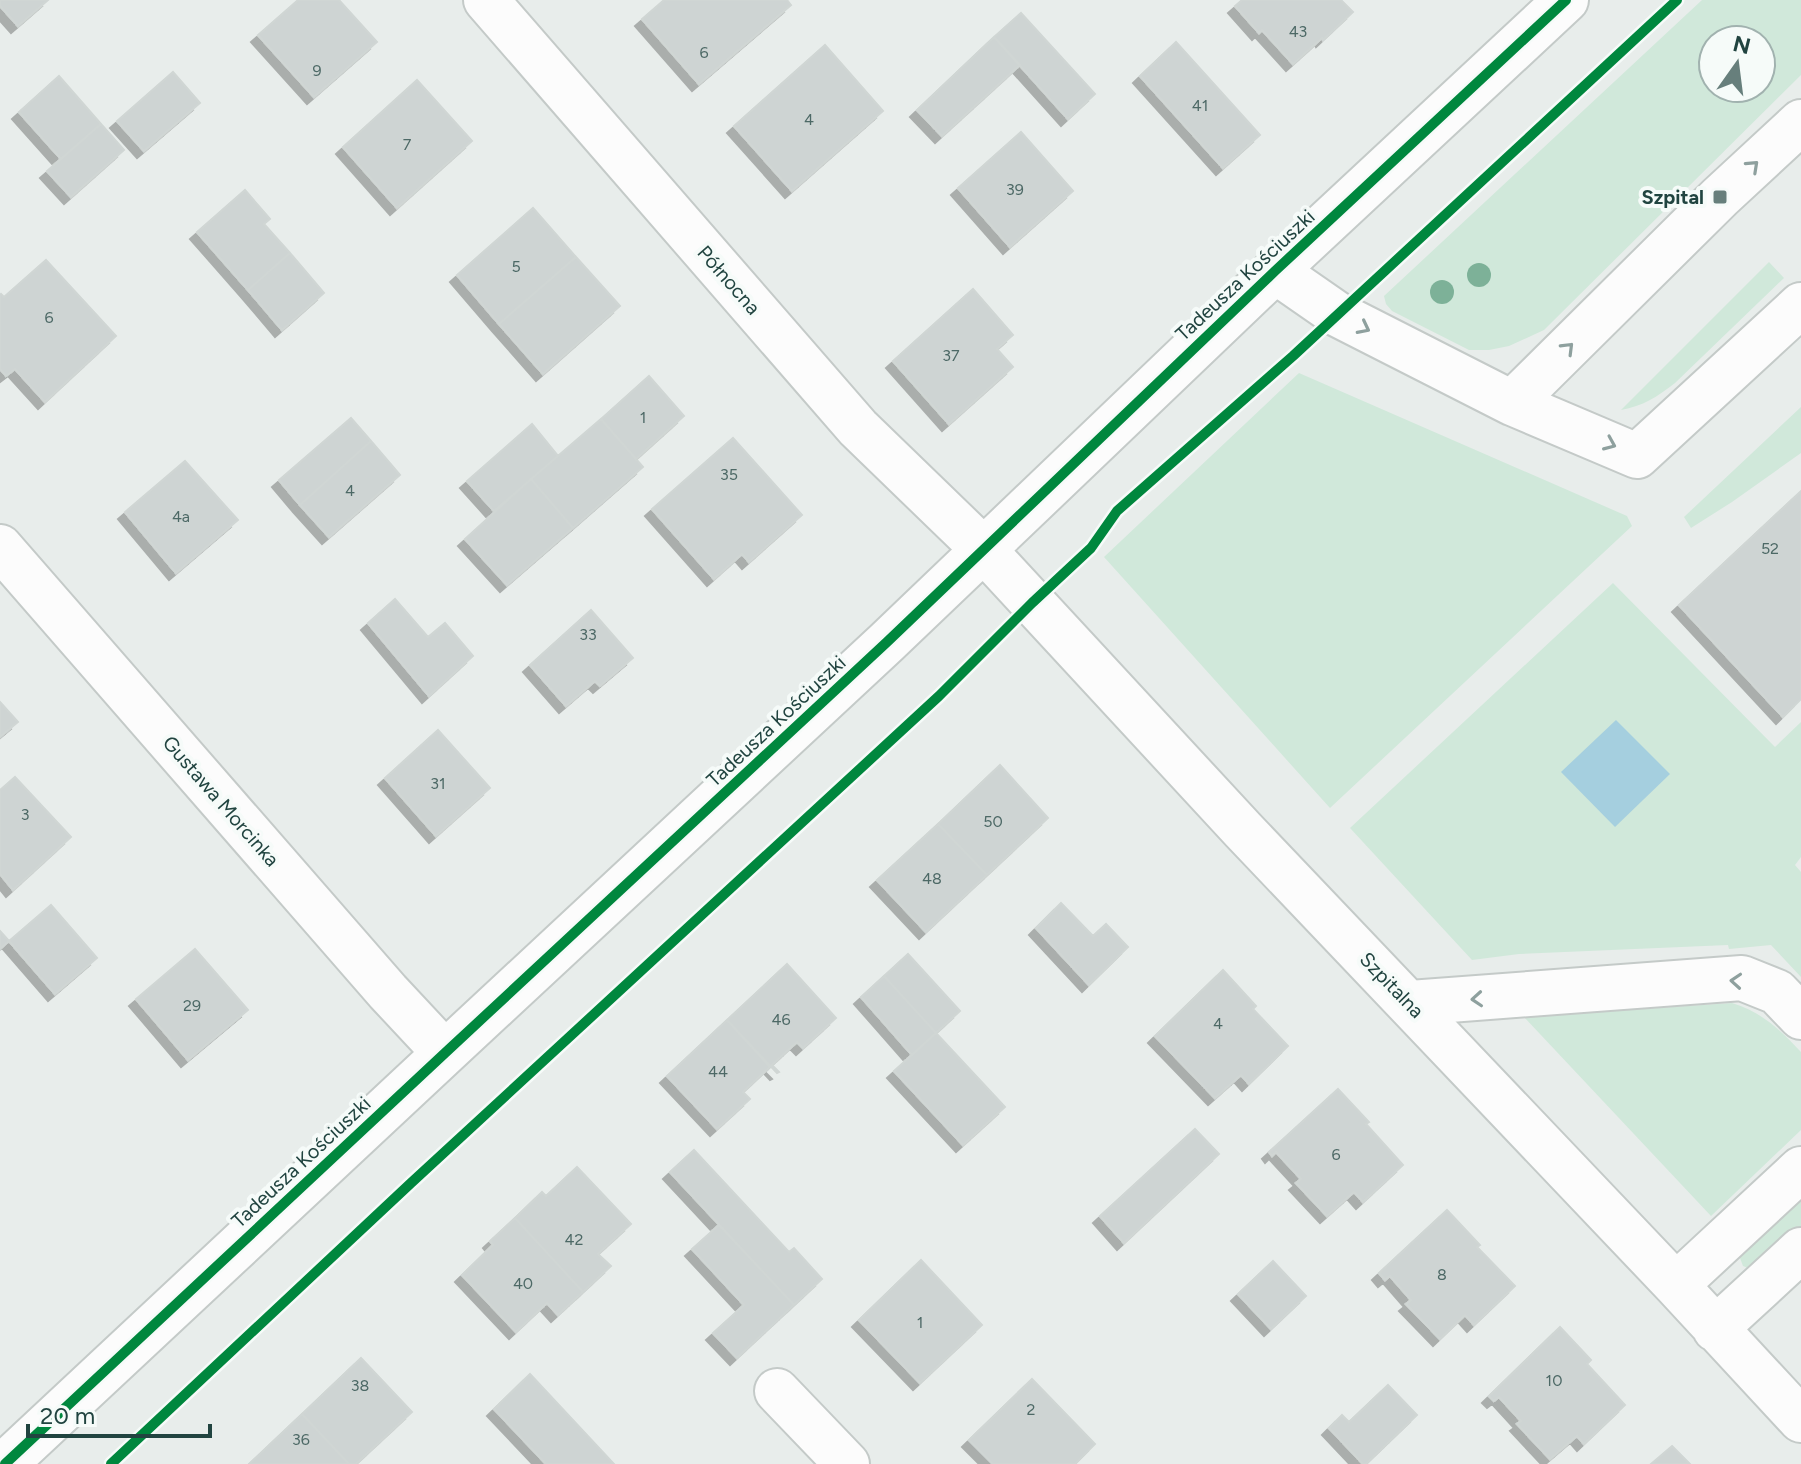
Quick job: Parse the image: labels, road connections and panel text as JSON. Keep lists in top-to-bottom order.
{
  "streets": {
    "street": [
      "Tadeusza Kościuszki",
      "Północna",
      "Gustawa Morcinka",
      "Szpitalna"
    ]
  },
  "crossings": [
    ["Tadeusza Kościuszki", "Północna"],
    ["Tadeusza Kościuszki", "Gustawa Morcinka"],
    ["Tadeusza Kościuszki", "Szpitalna"],
    ["Północna", "Szpitalna"]
  ],
  "places": {
    "transit": ["Szpital"]
  },
  "house_numbers": [
    "43",
    "6",
    "9",
    "41",
    "4",
    "7",
    "39",
    "5",
    "6",
    "37",
    "1",
    "35",
    "4",
    "4a",
    "52",
    "33",
    "31",
    "3",
    "50",
    "48",
    "29",
    "46",
    "4",
    "44",
    "6",
    "42",
    "8",
    "40",
    "1",
    "10",
    "38",
    "2",
    "36"
  ],
  "scale_bar": "20 m",
  "north": "top"
}
